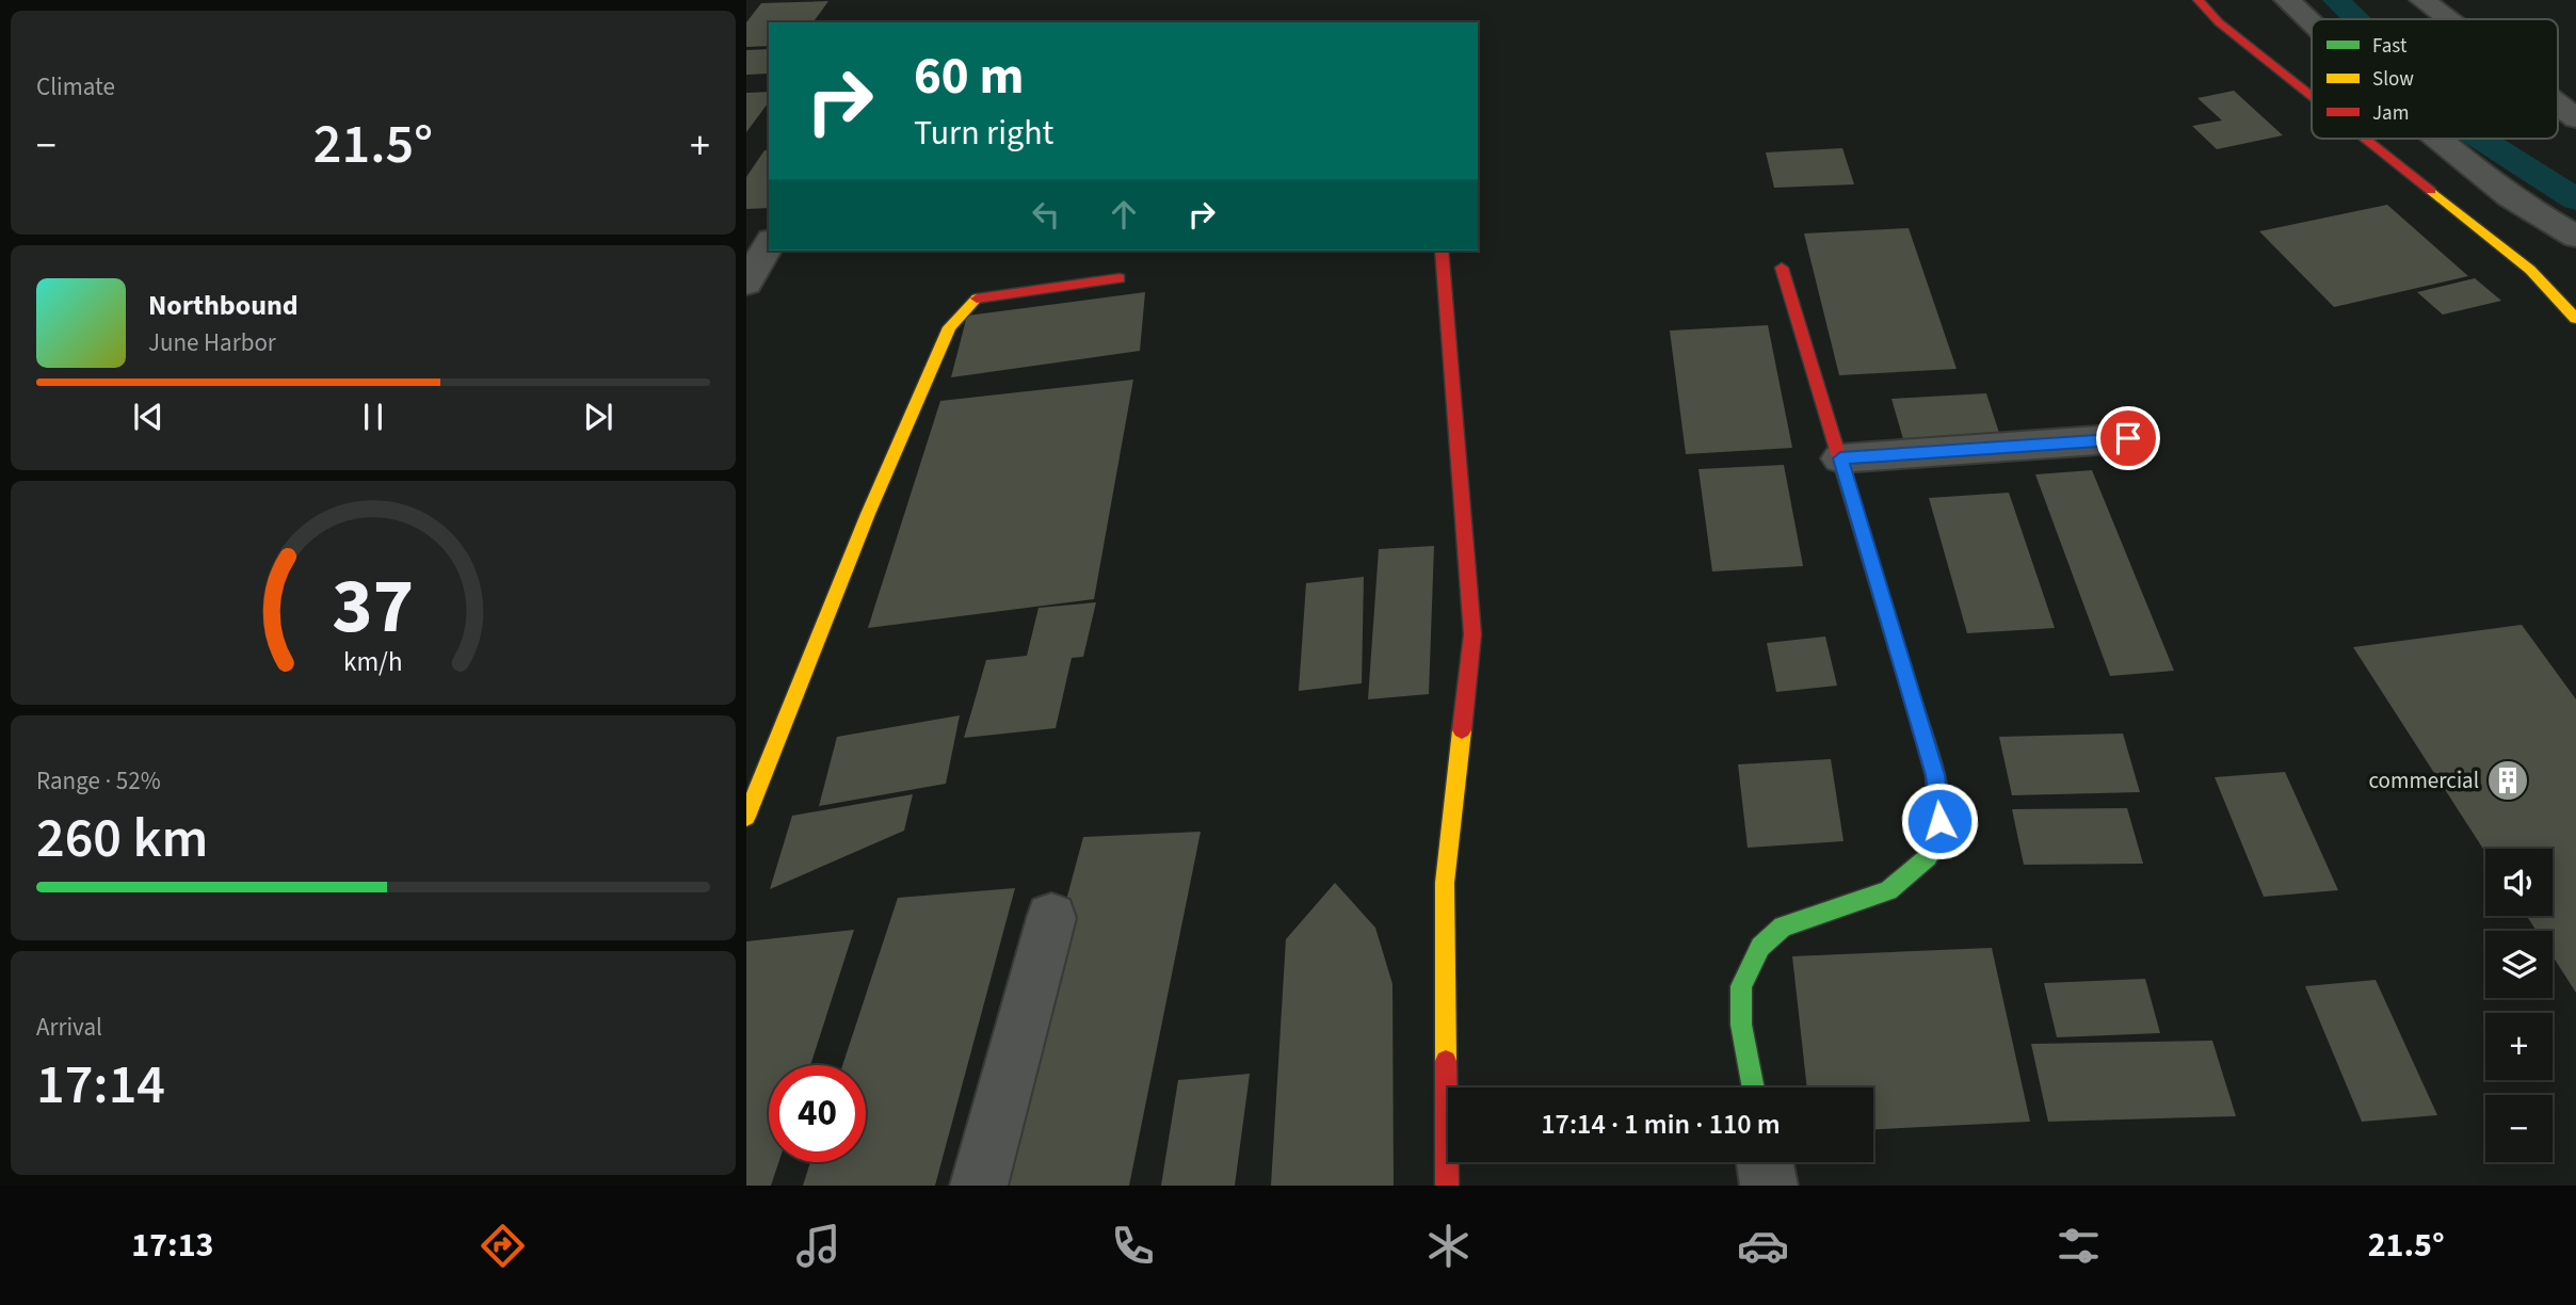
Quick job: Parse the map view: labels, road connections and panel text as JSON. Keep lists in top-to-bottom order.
{
  "places": {
    "building": ["commercial"]
  },
  "legend": ["Fast", "Slow", "Jam"],
  "page": {
    "tile": [
      "Climate",
      ["Range · 52%", "260 km"],
      ["Arrival", "17:14"]
    ],
    "turn": ["60 m", "Turn right"],
    "heat": ["−", "21.5°", "+"],
    "song": ["Northbound", "June Harbor"],
    "map_buttons": ["+", "−"],
    "limit": "40",
    "trip": "17:14 · 1 min · 110 m",
    "tabs": ["17:13", "21.5°"],
    "gauge": ["37", "km/h"]
  }
}
